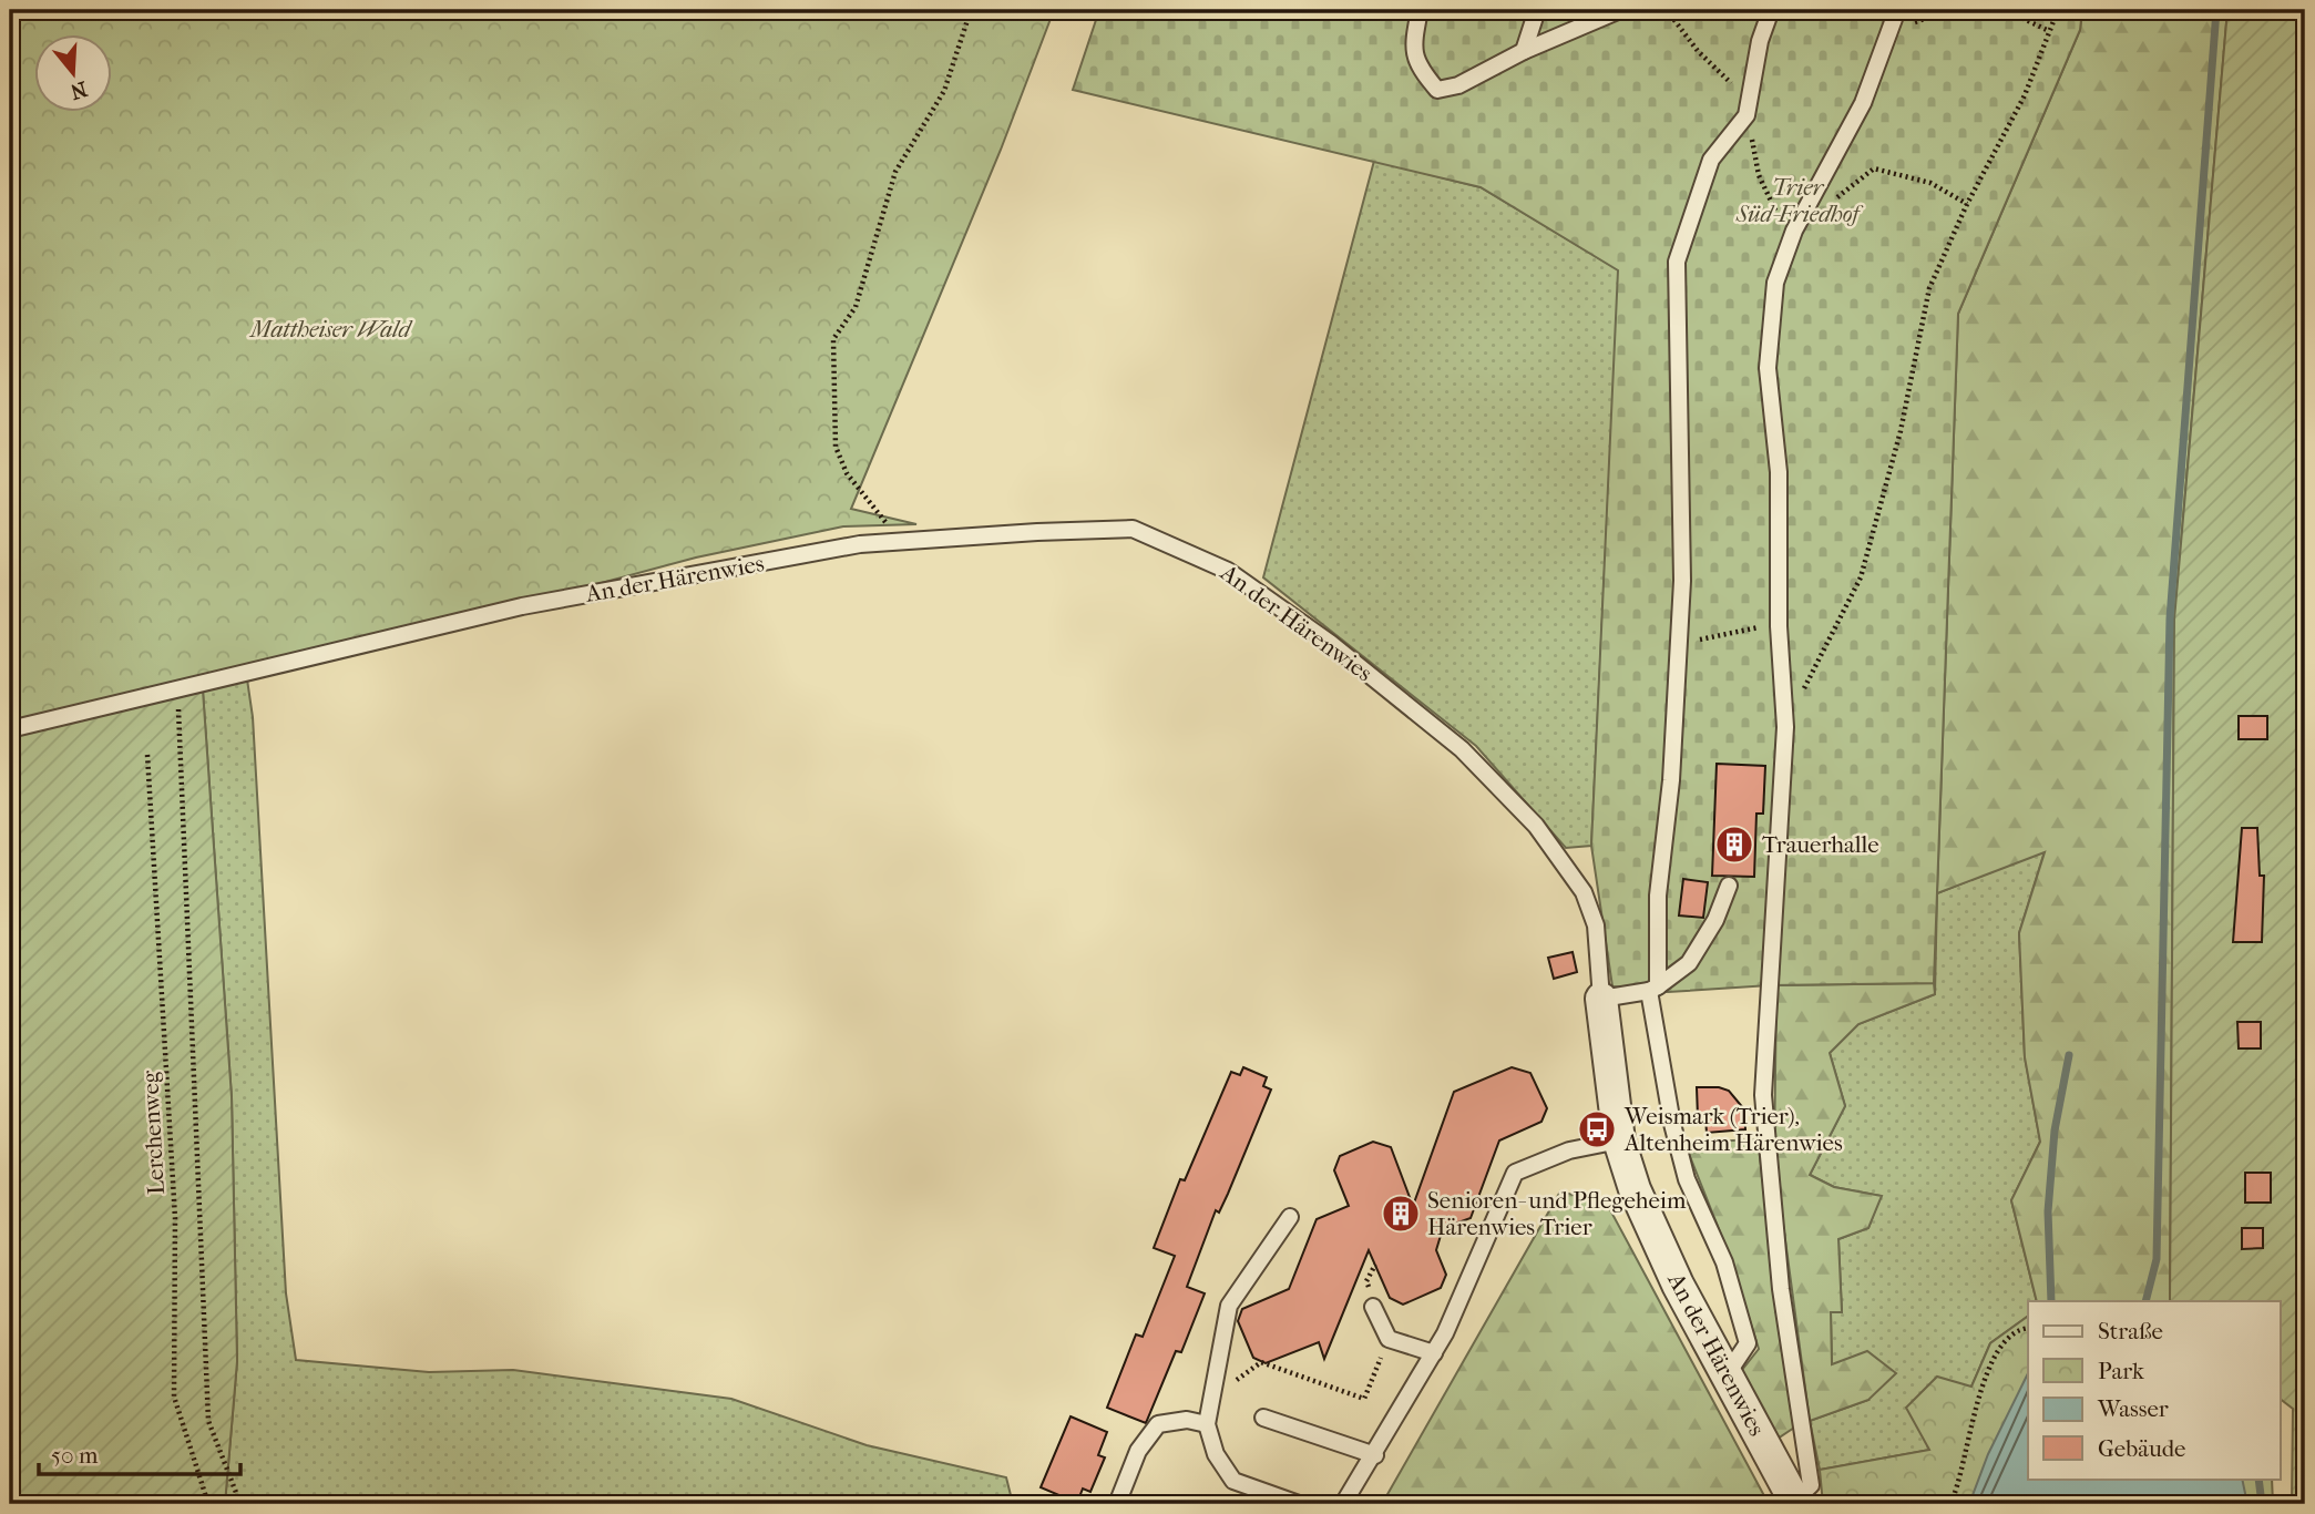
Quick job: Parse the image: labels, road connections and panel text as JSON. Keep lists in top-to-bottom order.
{
  "streets": {
    "street": ["An der Härenwies"],
    "path": ["Lerchenweg"]
  },
  "parks": ["Trier Süd-Friedhof", "Mattheiser Wald"],
  "places": {
    "building": ["Trauerhalle", "Senioren- und Pflegeheim Härenwies Trier"],
    "bus stop": ["Weismark (Trier), Altenheim Härenwies"]
  },
  "legend": [
    "Straße",
    "Park",
    "Wasser",
    "Gebäude"
  ],
  "scale_bar": "50 m",
  "north": "bottom"
}
